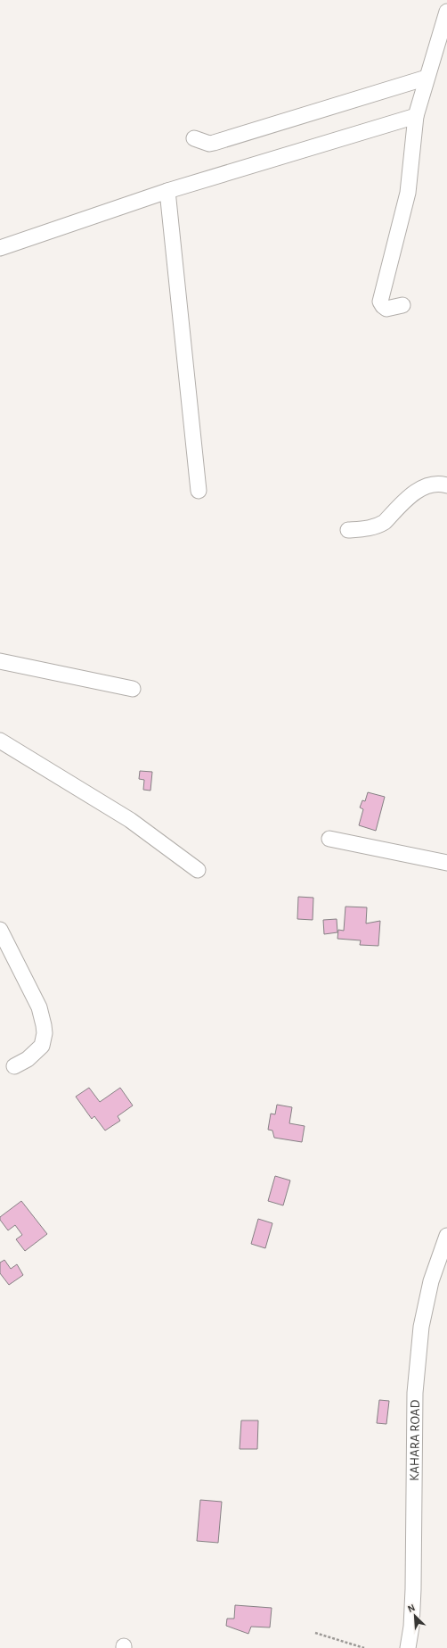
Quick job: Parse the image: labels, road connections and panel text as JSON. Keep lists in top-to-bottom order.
{
  "streets": {
    "street": ["KAHARA ROAD"]
  },
  "north": "top left"
}
